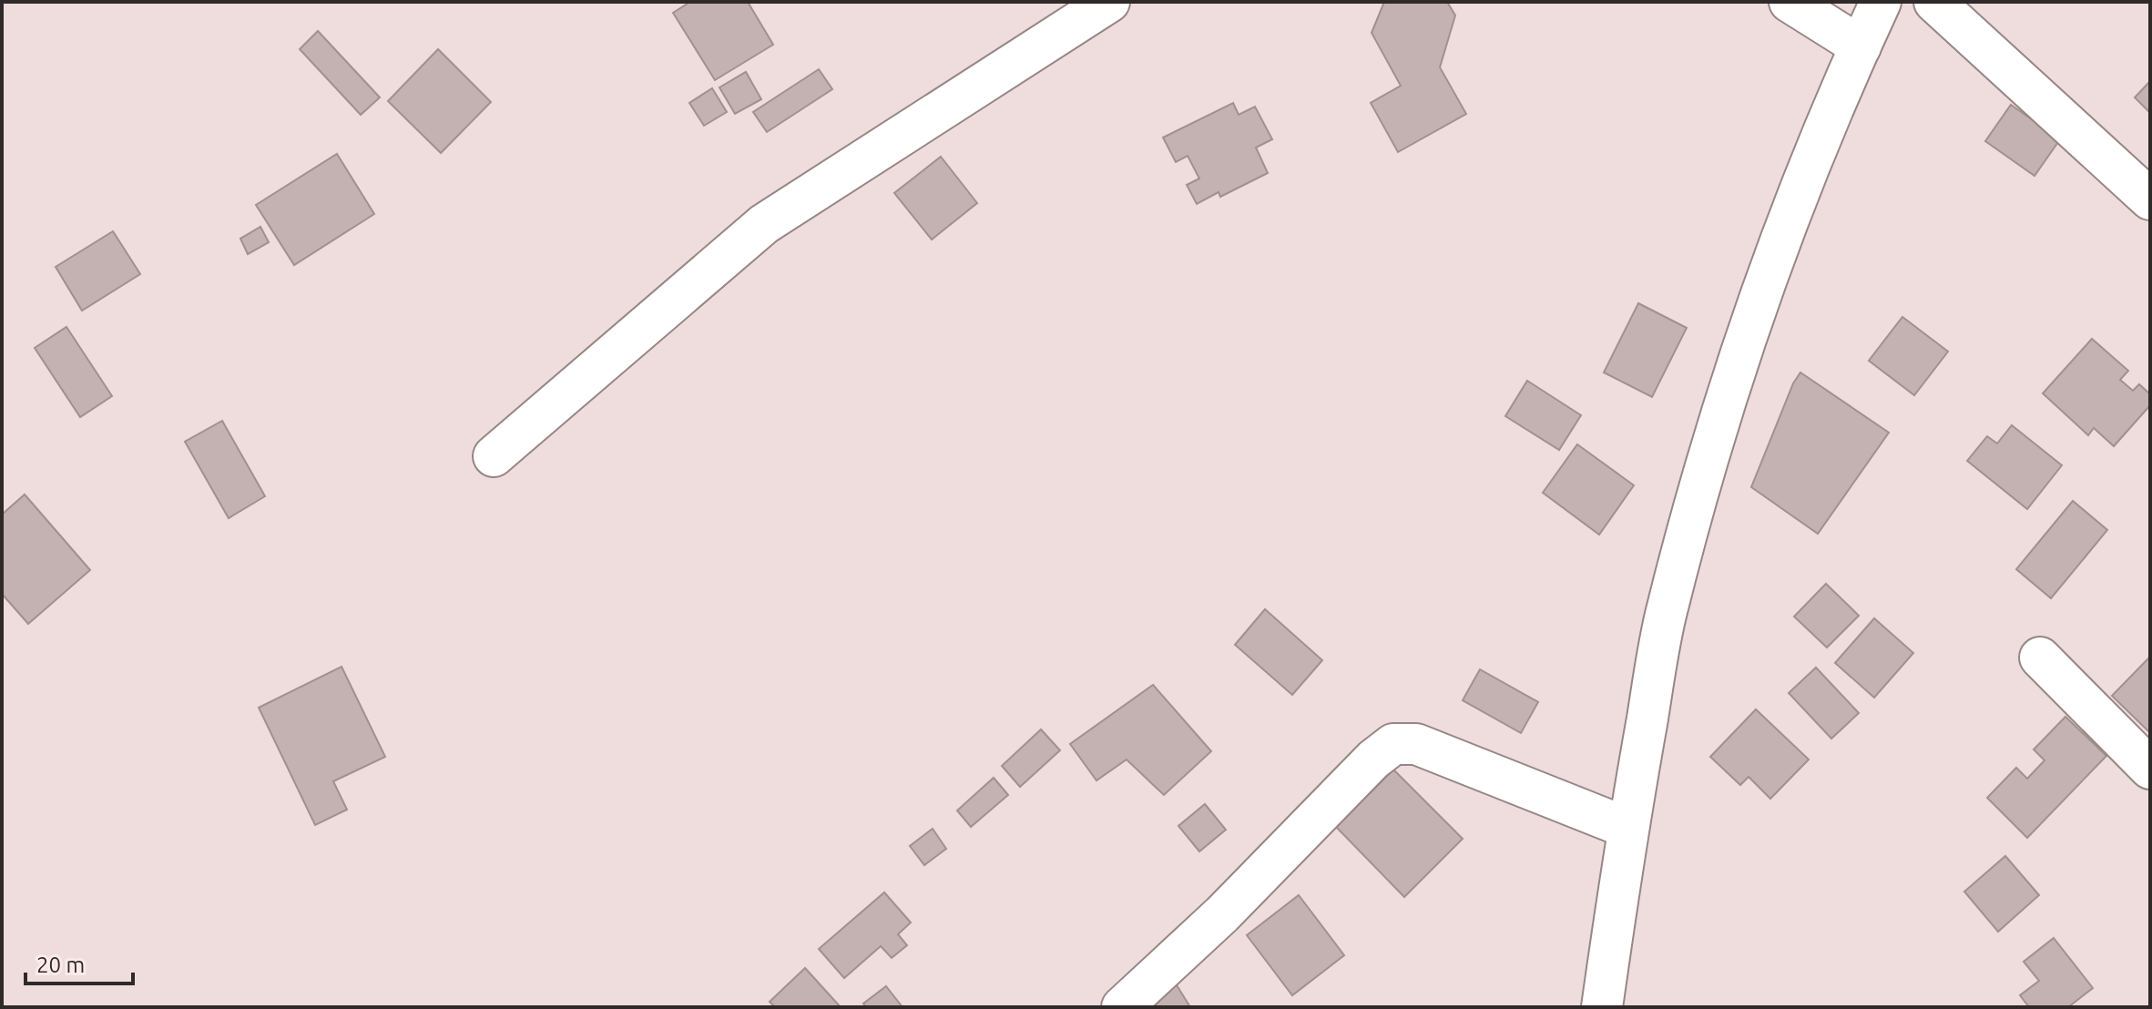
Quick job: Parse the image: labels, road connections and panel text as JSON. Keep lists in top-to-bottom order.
{
  "scale_bar": "20 m"
}
